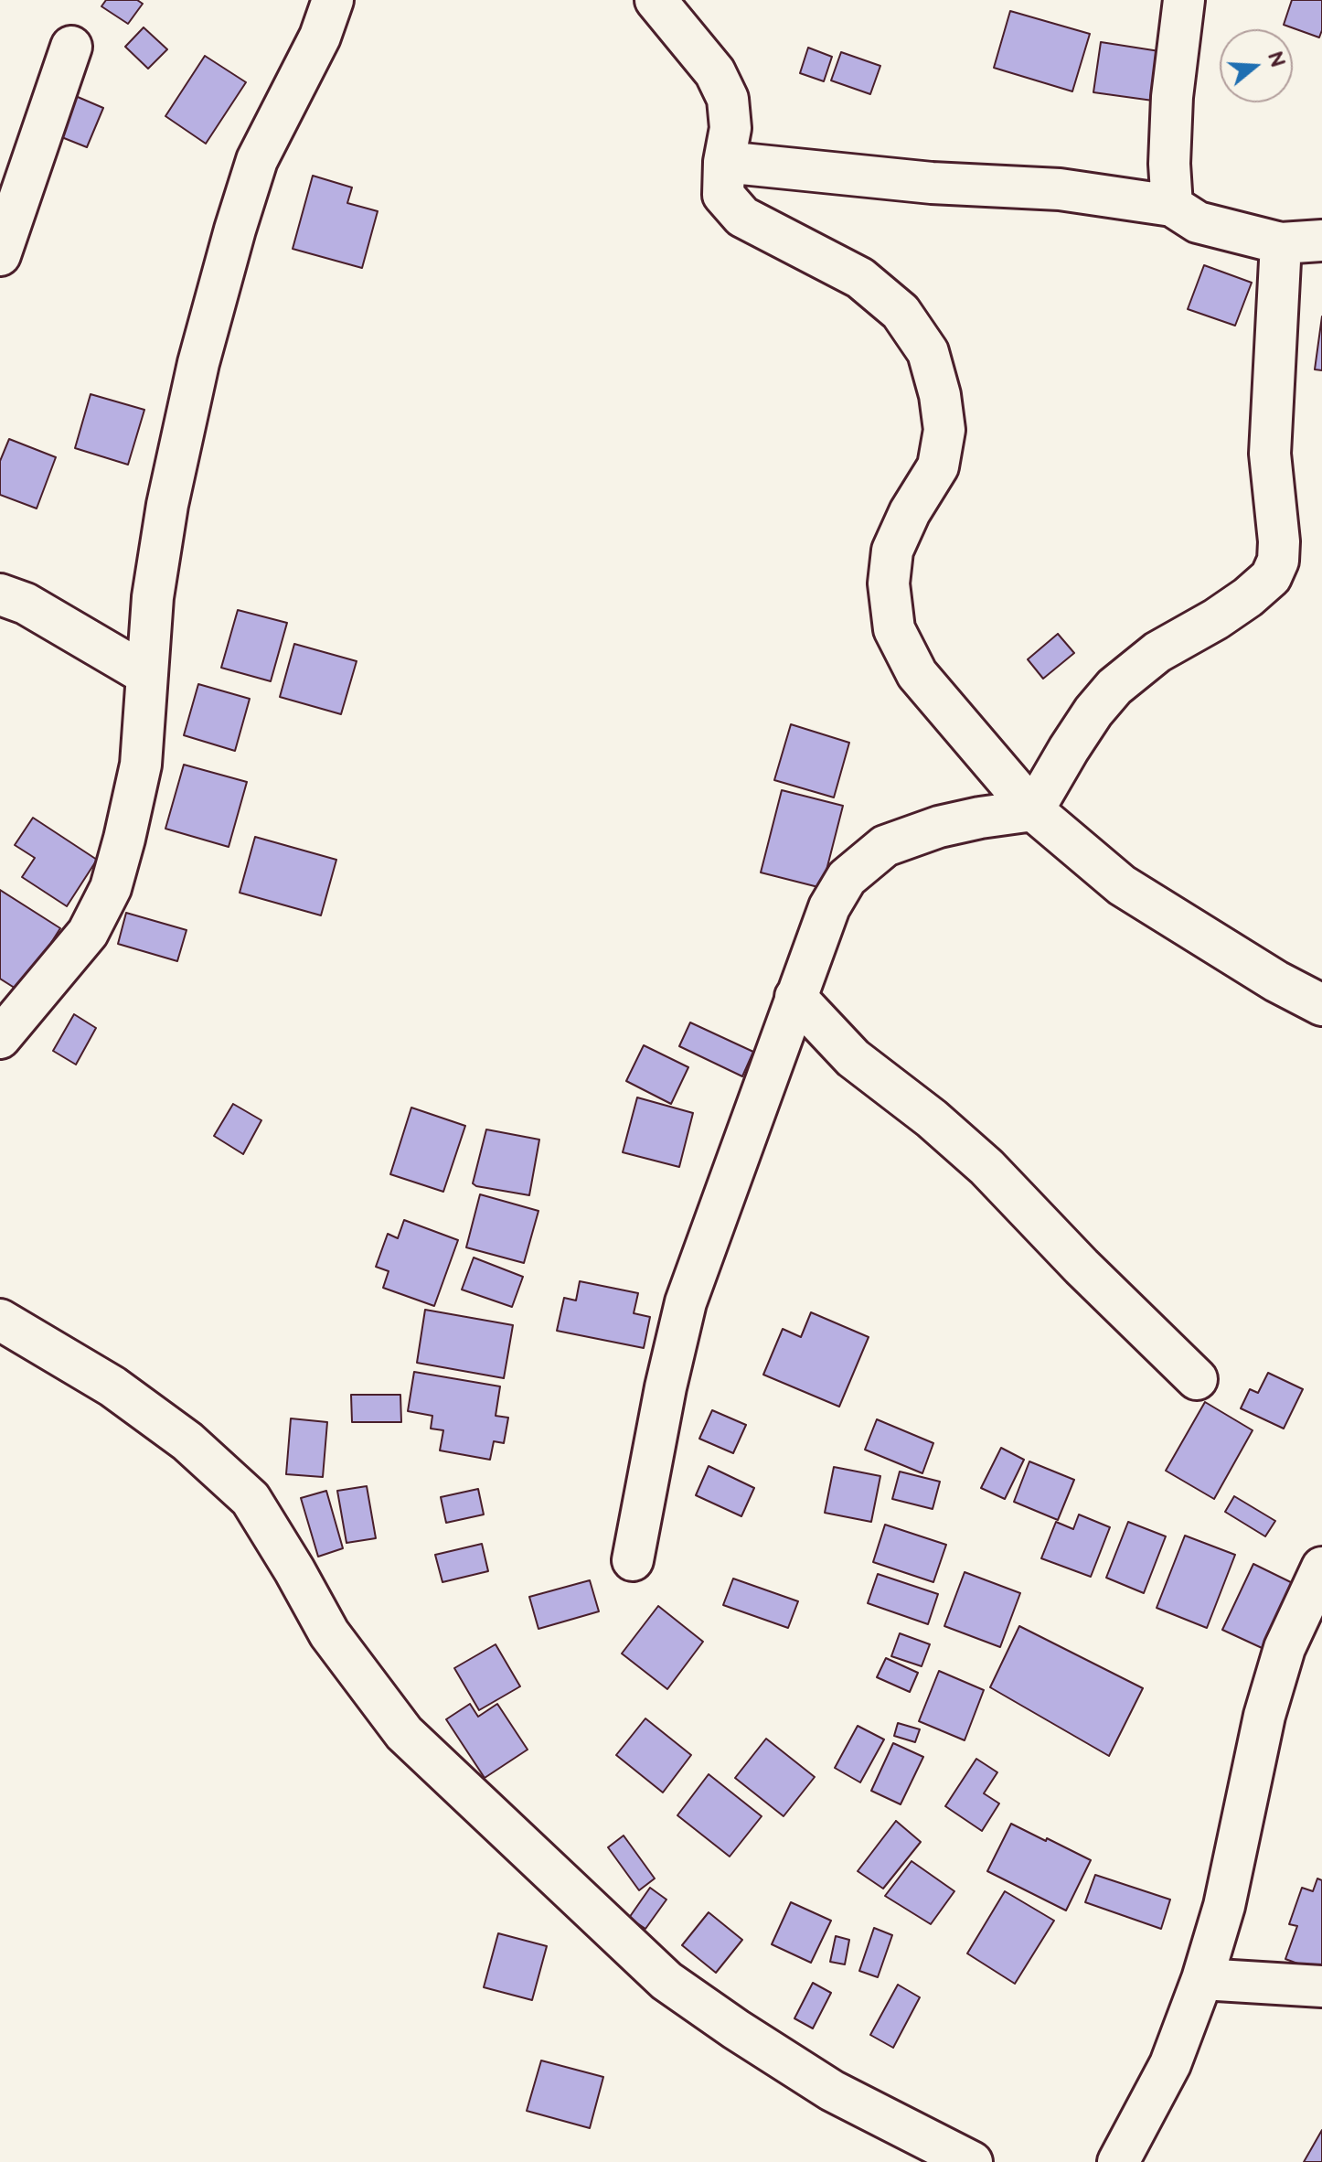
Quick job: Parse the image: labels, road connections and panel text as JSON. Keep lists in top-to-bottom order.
{
  "north": "right"
}
